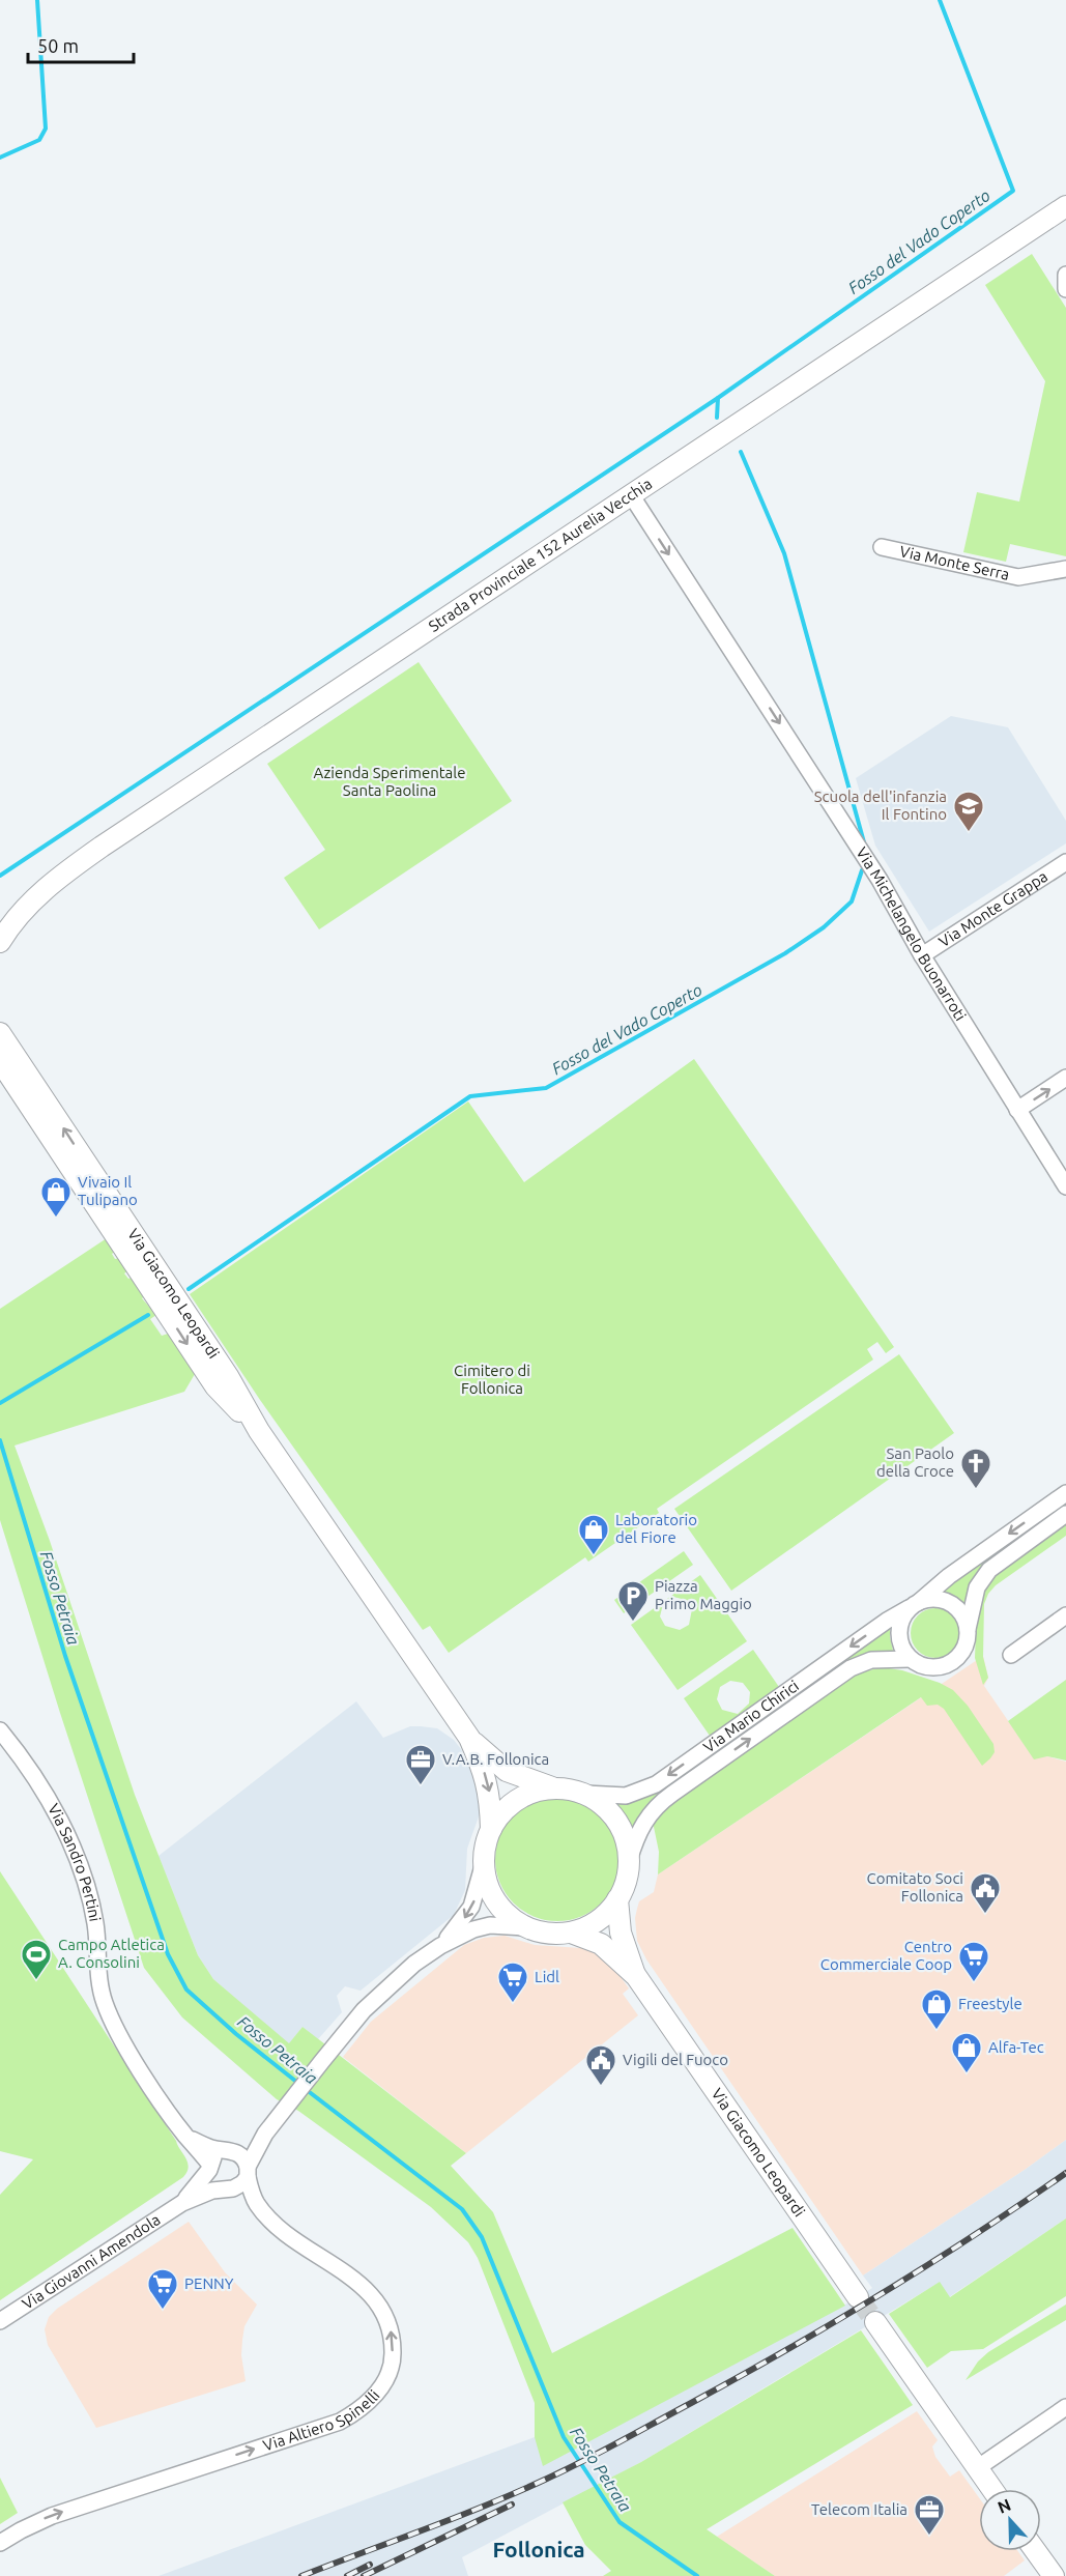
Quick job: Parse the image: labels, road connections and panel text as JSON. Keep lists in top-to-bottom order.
{
  "streets": {
    "main road": ["Strada Provinciale 152 Aurelia Vecchia", "Via Giacomo Leopardi"],
    "street": [
      "Via Monte Serra",
      "Via Monte Grappa",
      "Via Michelangelo Buonarroti",
      "Via Mario Chirici",
      "Via Sandro Pertini",
      "Via Giovanni Amendola",
      "Via Altiero Spinelli"
    ]
  },
  "crossings": [
    ["Strada Provinciale 152 Aurelia Vecchia", "Via Michelangelo Buonarroti"],
    ["Via Monte Grappa", "Via Michelangelo Buonarroti"],
    ["Via Giacomo Leopardi", "Via Mario Chirici"],
    ["Via Giacomo Leopardi", "Via Giovanni Amendola"],
    ["Via Mario Chirici", "Via Giovanni Amendola"],
    ["Via Sandro Pertini", "Via Giovanni Amendola"],
    ["Via Sandro Pertini", "Via Altiero Spinelli"],
    ["Via Giovanni Amendola", "Via Altiero Spinelli"]
  ],
  "one_way": ["Via Michelangelo Buonarroti"],
  "districts": ["Follonica"],
  "water": ["Fosso del Vado Coperto", "Fosso Petraia"],
  "parks": ["Azienda Sperimentale Santa Paolina", "Cimitero di Follonica"],
  "places": {
    "school or university": ["Scuola dell'infanzia Il Fontino"],
    "shop": [
      "Vivaio Il Tulipano",
      "Laboratorio del Fiore",
      "Freestyle",
      "Alfa-Tec"
    ],
    "church": ["San Paolo della Croce"],
    "parking": ["Piazza Primo Maggio"],
    "office": ["V.A.B. Follonica", "Telecom Italia"],
    "public building": ["Comitato Soci Follonica", "Vigili del Fuoco"],
    "sports": ["Campo Atletica A. Consolini"],
    "supermarket": ["Centro Commerciale Coop", "Lidl", "PENNY"]
  },
  "scale_bar": "50 m",
  "north": "top"
}
